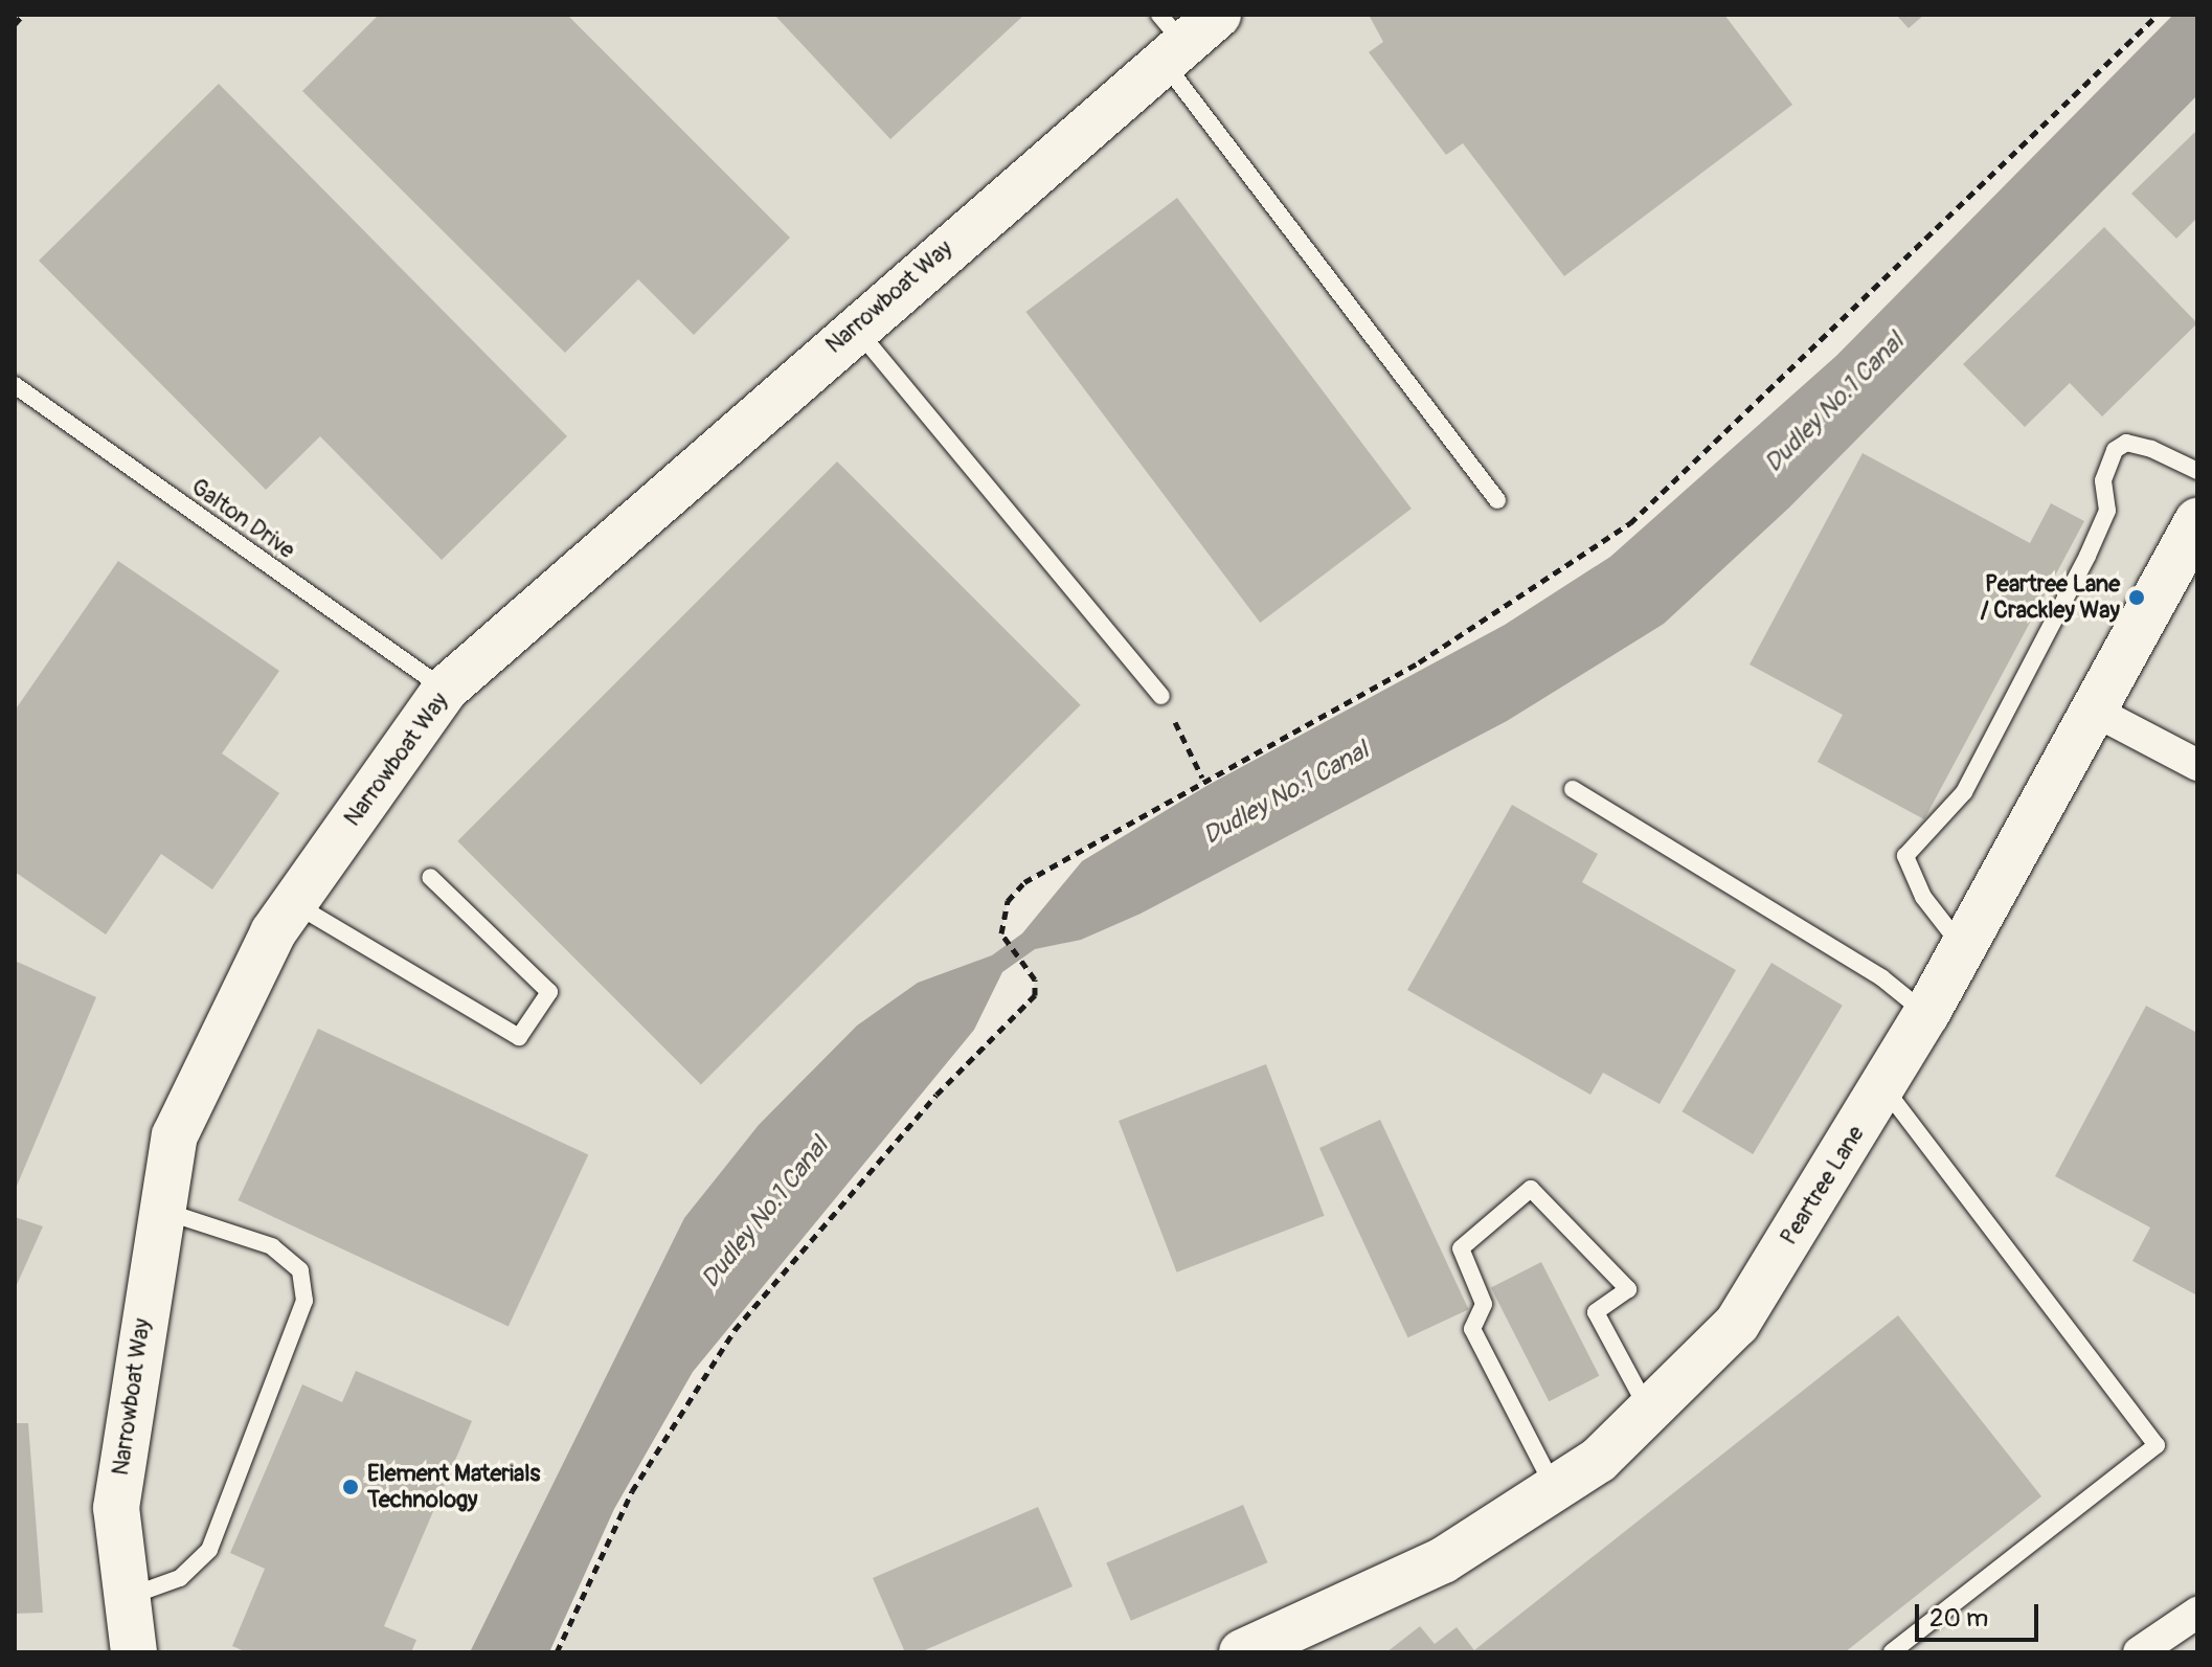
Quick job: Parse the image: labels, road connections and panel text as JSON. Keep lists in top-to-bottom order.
{
  "streets": {
    "street": ["Narrowboat Way", "Peartree Lane"],
    "lane": ["Galton Drive"]
  },
  "crossings": [
    ["Narrowboat Way", "Galton Drive"]
  ],
  "water": ["Dudley No.1 Canal"],
  "places": ["Peartree Lane / Crackley Way", "Element Materials Technology"],
  "scale_bar": "20 m"
}
